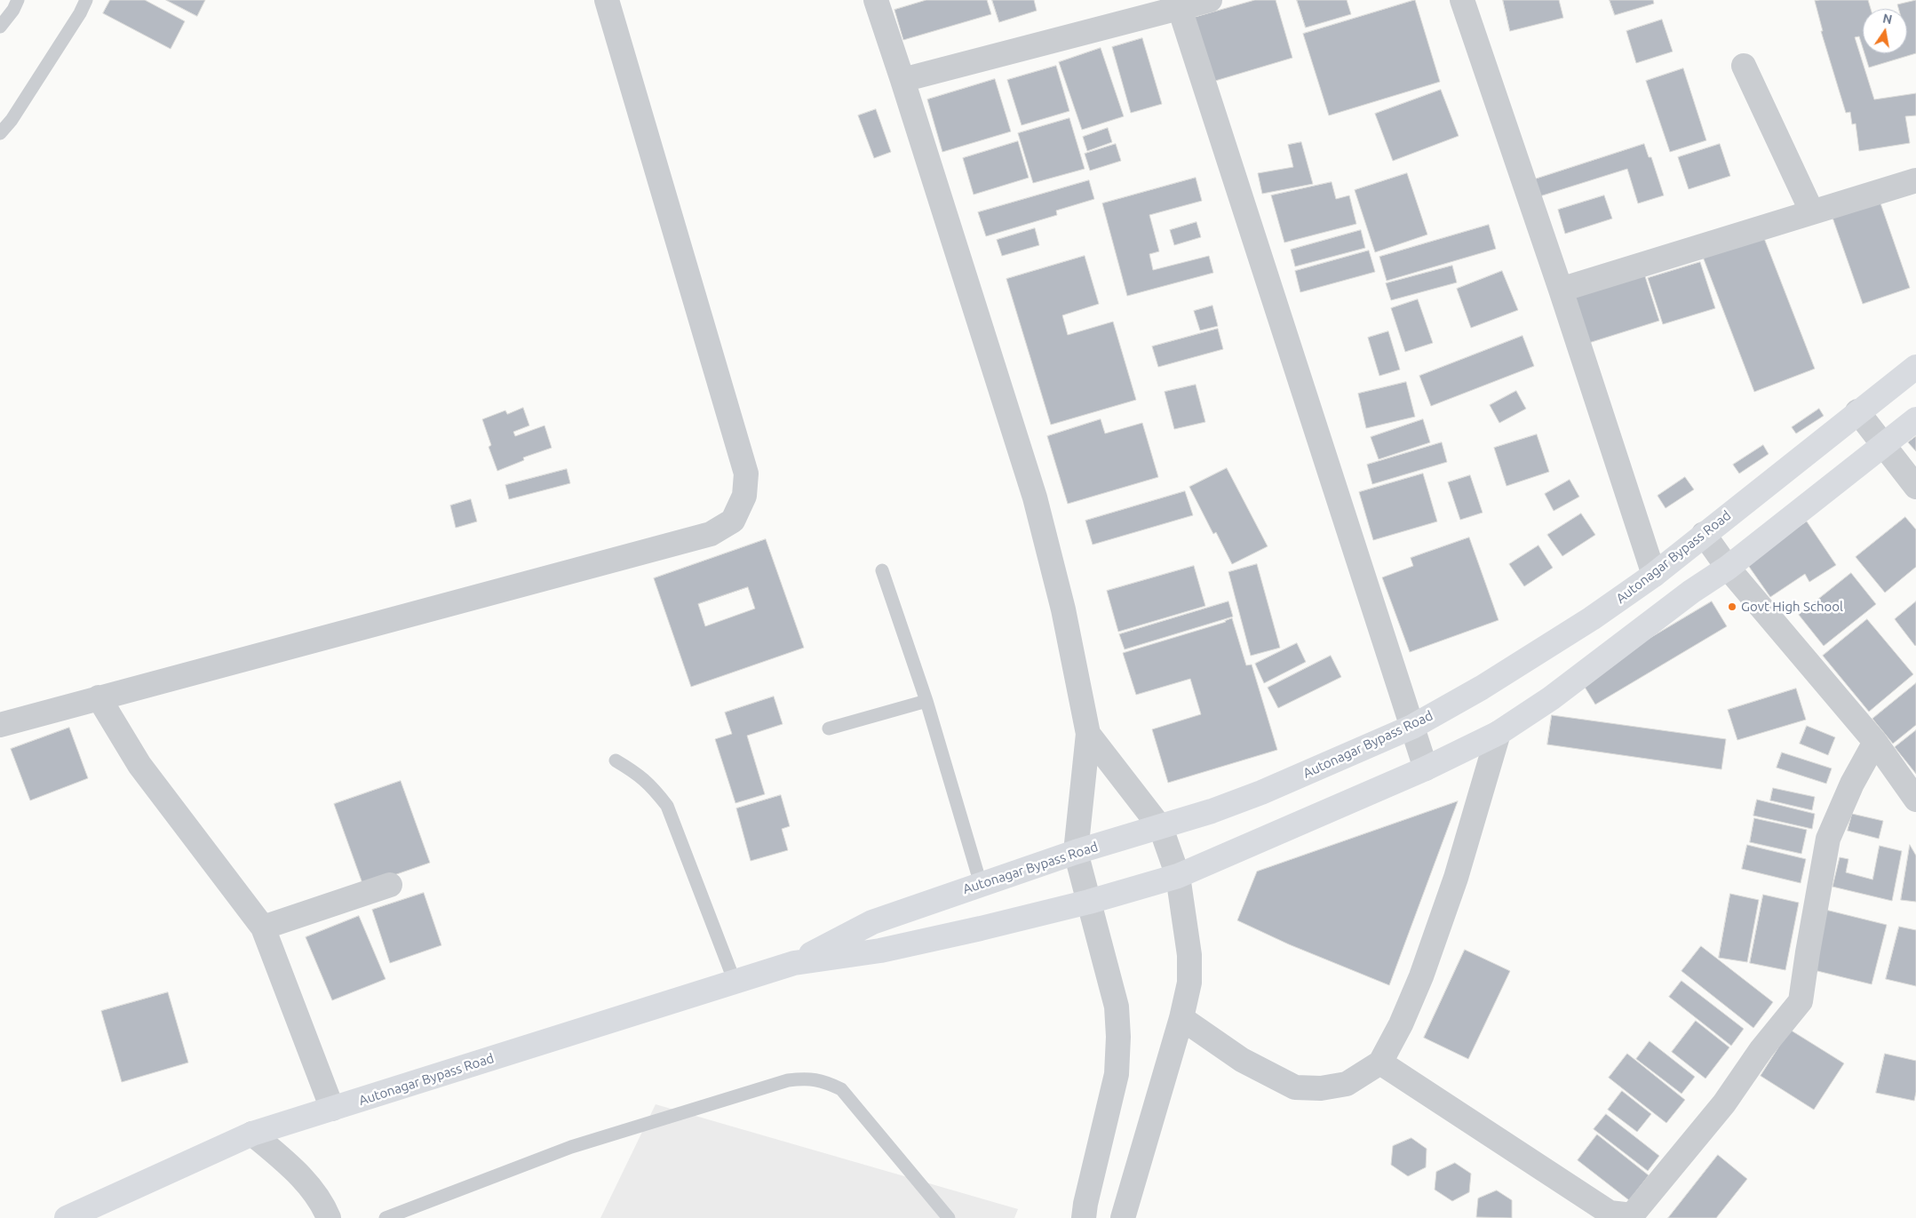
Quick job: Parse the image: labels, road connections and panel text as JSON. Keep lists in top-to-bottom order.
{
  "streets": {
    "main road": ["Autonagar Bypass Road"]
  },
  "places": ["Govt High School"],
  "north": "top"
}
